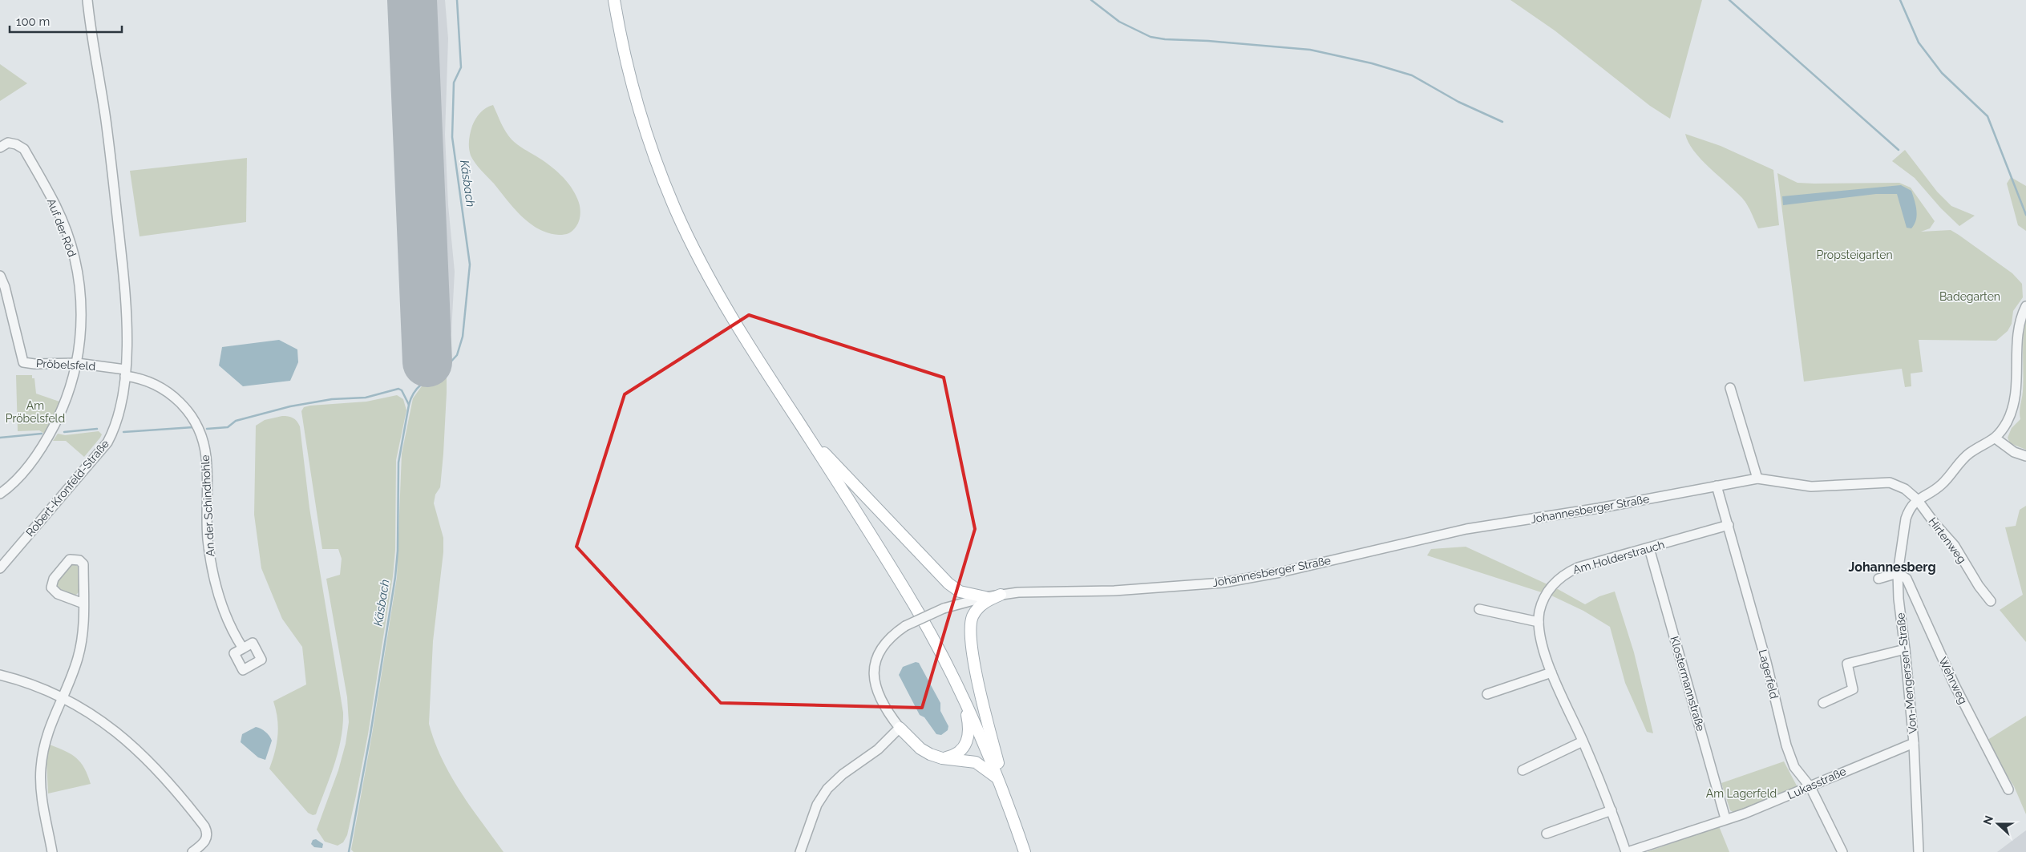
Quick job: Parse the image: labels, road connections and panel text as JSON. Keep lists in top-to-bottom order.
{
  "streets": {
    "street": [
      "Auf der Röd",
      "Pröbelsfeld",
      "Robert-Kronfeld-Straße",
      "An der Schindhohle",
      "Johannesberger Straße",
      "Hirtenweg",
      "Am Holderstrauch",
      "Von-Mengersen-Straße",
      "Lagerfeld",
      "Wehrweg",
      "Klostermannstraße",
      "Lukasstraße"
    ]
  },
  "crossings": [
    ["Auf der Röd", "Pröbelsfeld"],
    ["Pröbelsfeld", "Robert-Kronfeld-Straße"],
    ["Pröbelsfeld", "An der Schindhohle"],
    ["Robert-Kronfeld-Straße", "An der Schindhohle"],
    ["Johannesberger Straße", "Hirtenweg"],
    ["Johannesberger Straße", "Von-Mengersen-Straße"],
    ["Johannesberger Straße", "Lagerfeld"],
    ["Hirtenweg", "Von-Mengersen-Straße"],
    ["Am Holderstrauch", "Lagerfeld"],
    ["Am Holderstrauch", "Klostermannstraße"],
    ["Am Holderstrauch", "Lukasstraße"],
    ["Von-Mengersen-Straße", "Wehrweg"],
    ["Von-Mengersen-Straße", "Lukasstraße"],
    ["Lagerfeld", "Lukasstraße"],
    ["Klostermannstraße", "Lukasstraße"]
  ],
  "districts": ["Johannesberg"],
  "water": ["Käsbach"],
  "parks": [
    "Propsteigarten",
    "Badegarten",
    "Am Pröbelsfeld",
    "Am Lagerfeld"
  ],
  "scale_bar": "100 m",
  "north": "left"
}
